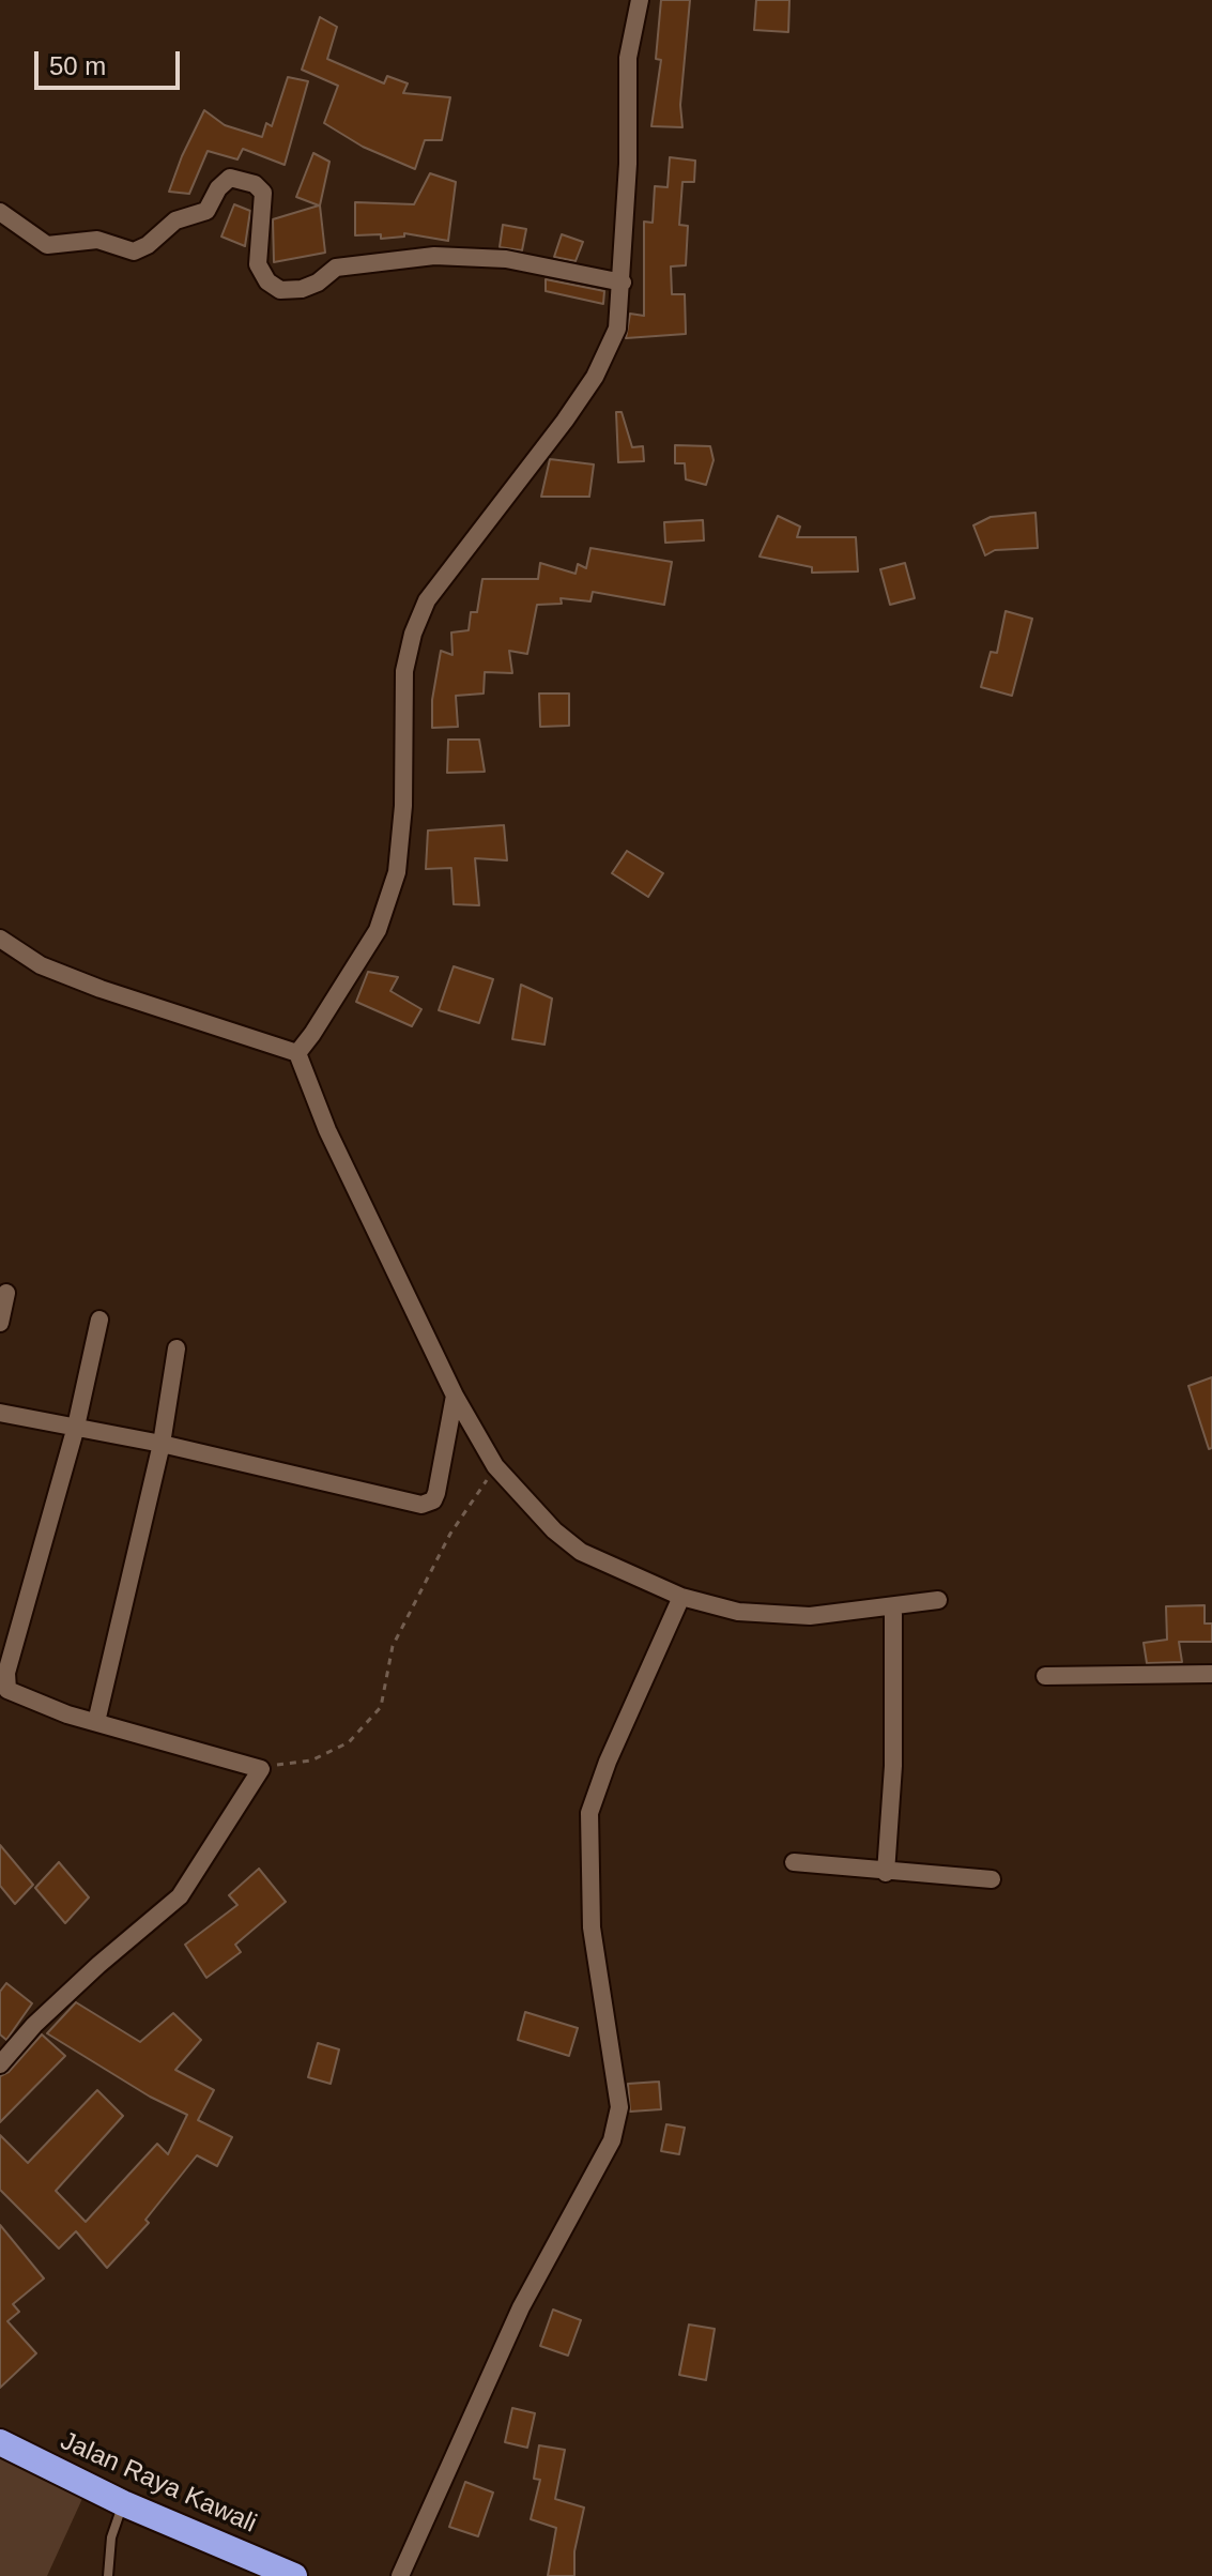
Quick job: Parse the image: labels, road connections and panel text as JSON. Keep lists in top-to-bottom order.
{
  "streets": {
    "highway": ["Jalan Raya Kawali"]
  },
  "scale_bar": "50 m"
}
